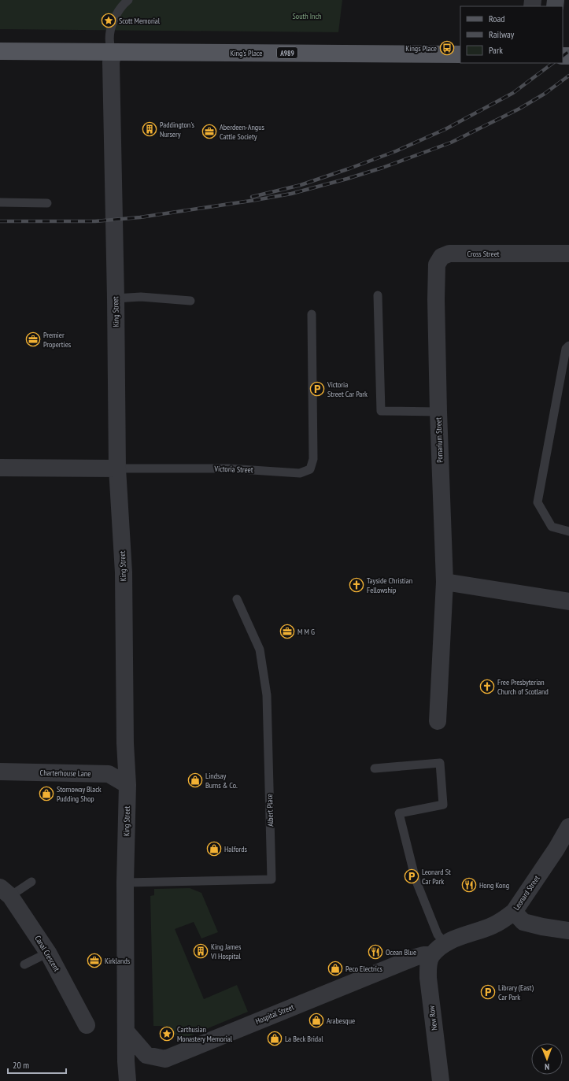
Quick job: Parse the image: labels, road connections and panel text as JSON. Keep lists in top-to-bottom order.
{
  "streets": {
    "main road": ["King's Place", "A989"],
    "street": [
      "Cross Street",
      "King Street",
      "Pomarium Street",
      "Victoria Street",
      "Charterhouse Lane",
      "Leonard Street",
      "Canal Crescent",
      "Hospital Street",
      "New Row"
    ],
    "lane": ["Albert Place"]
  },
  "crossings": [
    ["King's Place", "King Street"],
    ["Cross Street", "Pomarium Street"],
    ["King Street", "Victoria Street"],
    ["King Street", "Charterhouse Lane"],
    ["King Street", "Albert Place"],
    ["King Street", "Hospital Street"],
    ["Leonard Street", "Hospital Street"],
    ["Leonard Street", "New Row"],
    ["Hospital Street", "New Row"]
  ],
  "parks": ["South Inch"],
  "places": {
    "place": ["Scott Memorial", "Carthusian Monastery Memorial"],
    "bus stop": ["Kings Place"],
    "building": ["Paddington's Nursery", "King James VI Hospital"],
    "office": [
      "Aberdeen-Angus Cattle Society",
      "Premier Properties",
      "M M G",
      "Kirklands"
    ],
    "parking": ["Victoria Street Car Park", "Leonard St Car Park", "Library (East) Car Park"],
    "church": ["Tayside Christian Fellowship", "Free Presbyterian Church of Scotland"],
    "shop": [
      "Lindsay Burns & Co.",
      "Stornoway Black Pudding Shop",
      "Halfords",
      "Peco Electrics",
      "Arabesque",
      "La Beck Bridal"
    ],
    "restaurant": ["Hong Kong", "Ocean Blue"]
  },
  "legend": ["Road", "Railway", "Park"],
  "scale_bar": "20 m",
  "north": "bottom"
}
